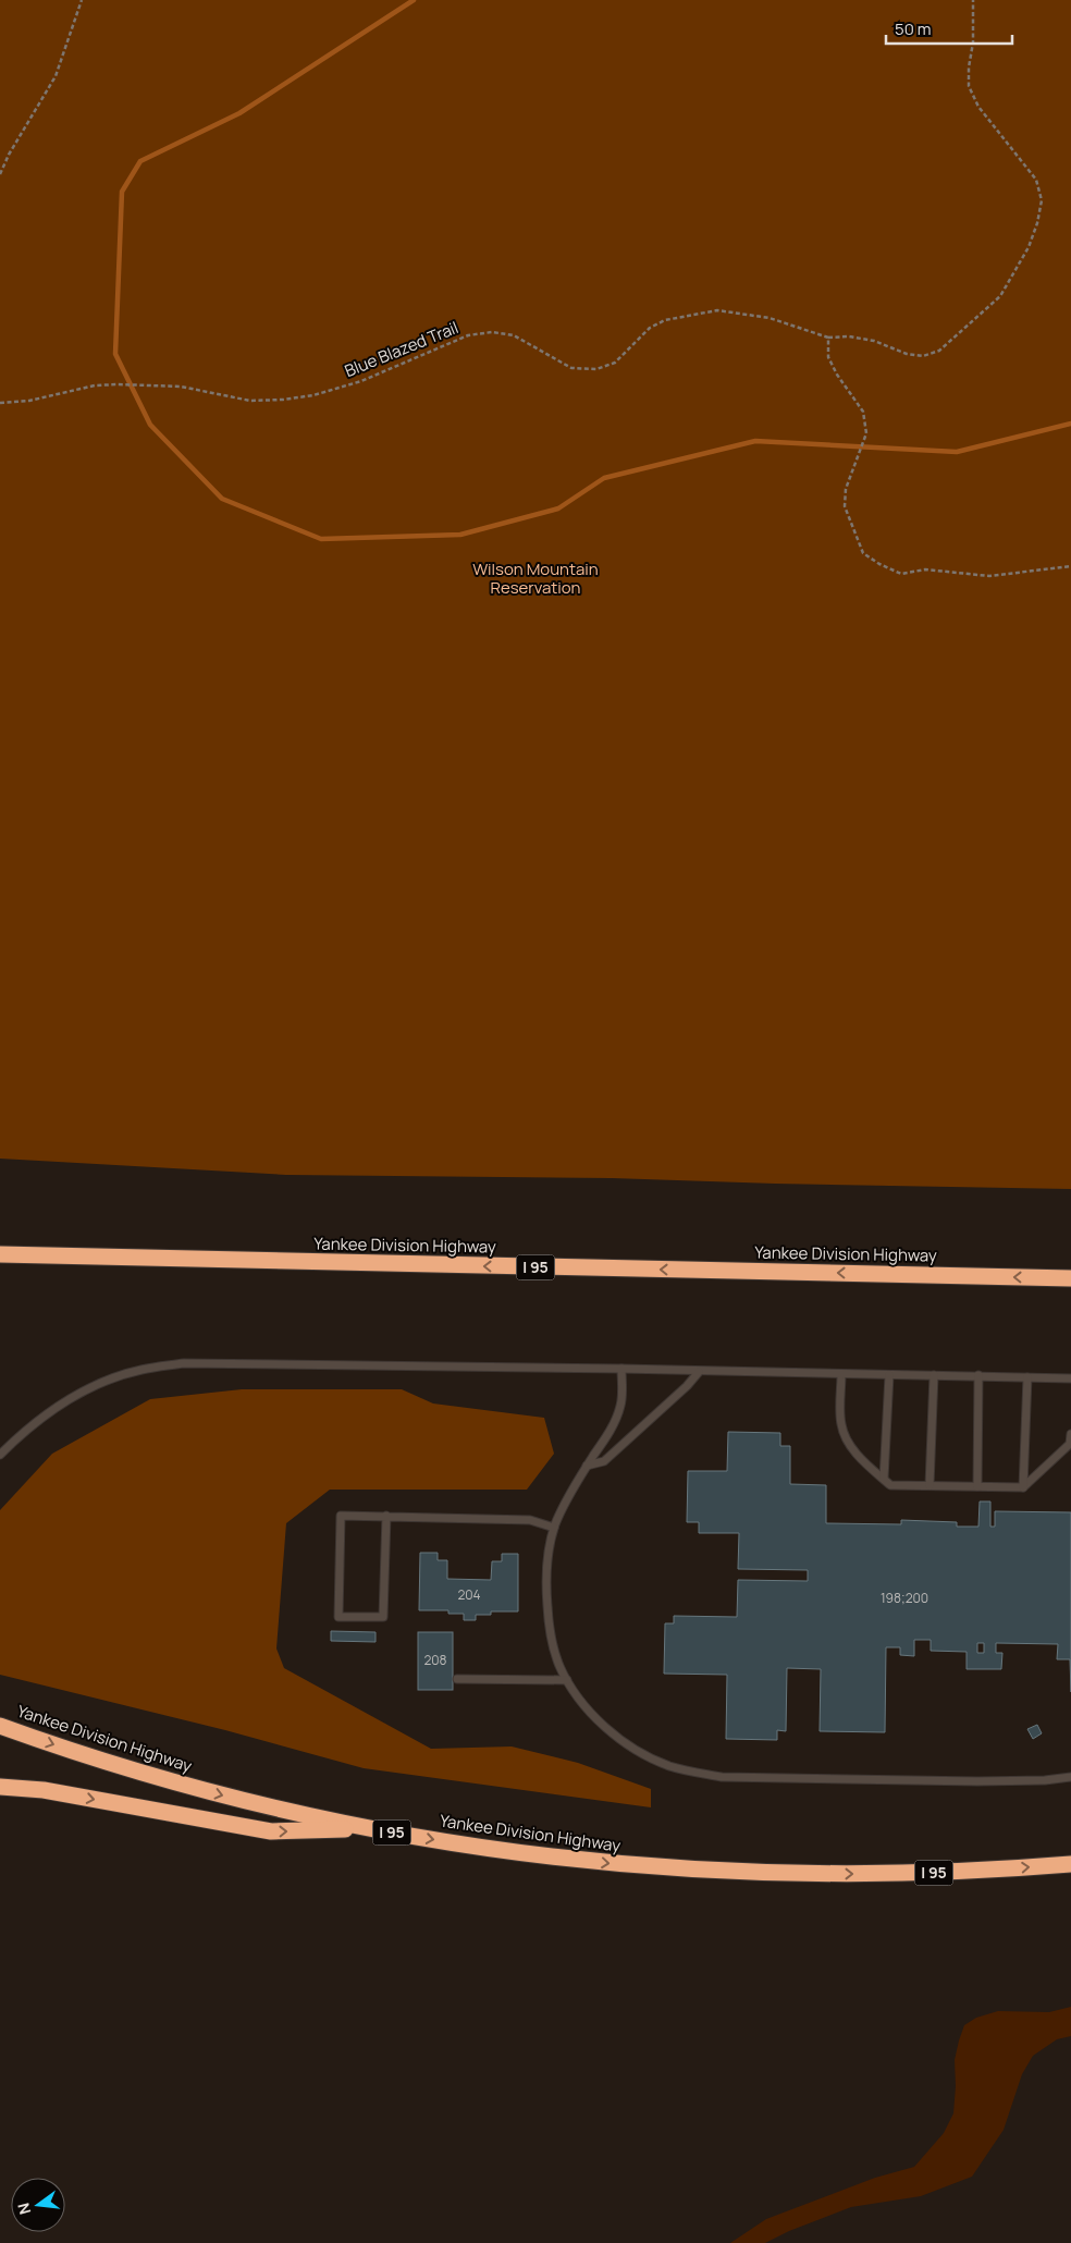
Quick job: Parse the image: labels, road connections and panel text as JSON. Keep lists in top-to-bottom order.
{
  "streets": {
    "highway": ["Yankee Division Highway", "I 95"],
    "path": ["Blue Blazed Trail"]
  },
  "parks": ["Wilson Mountain Reservation"],
  "house_numbers": ["204", "198;200", "208"],
  "scale_bar": "50 m",
  "north": "left"
}
